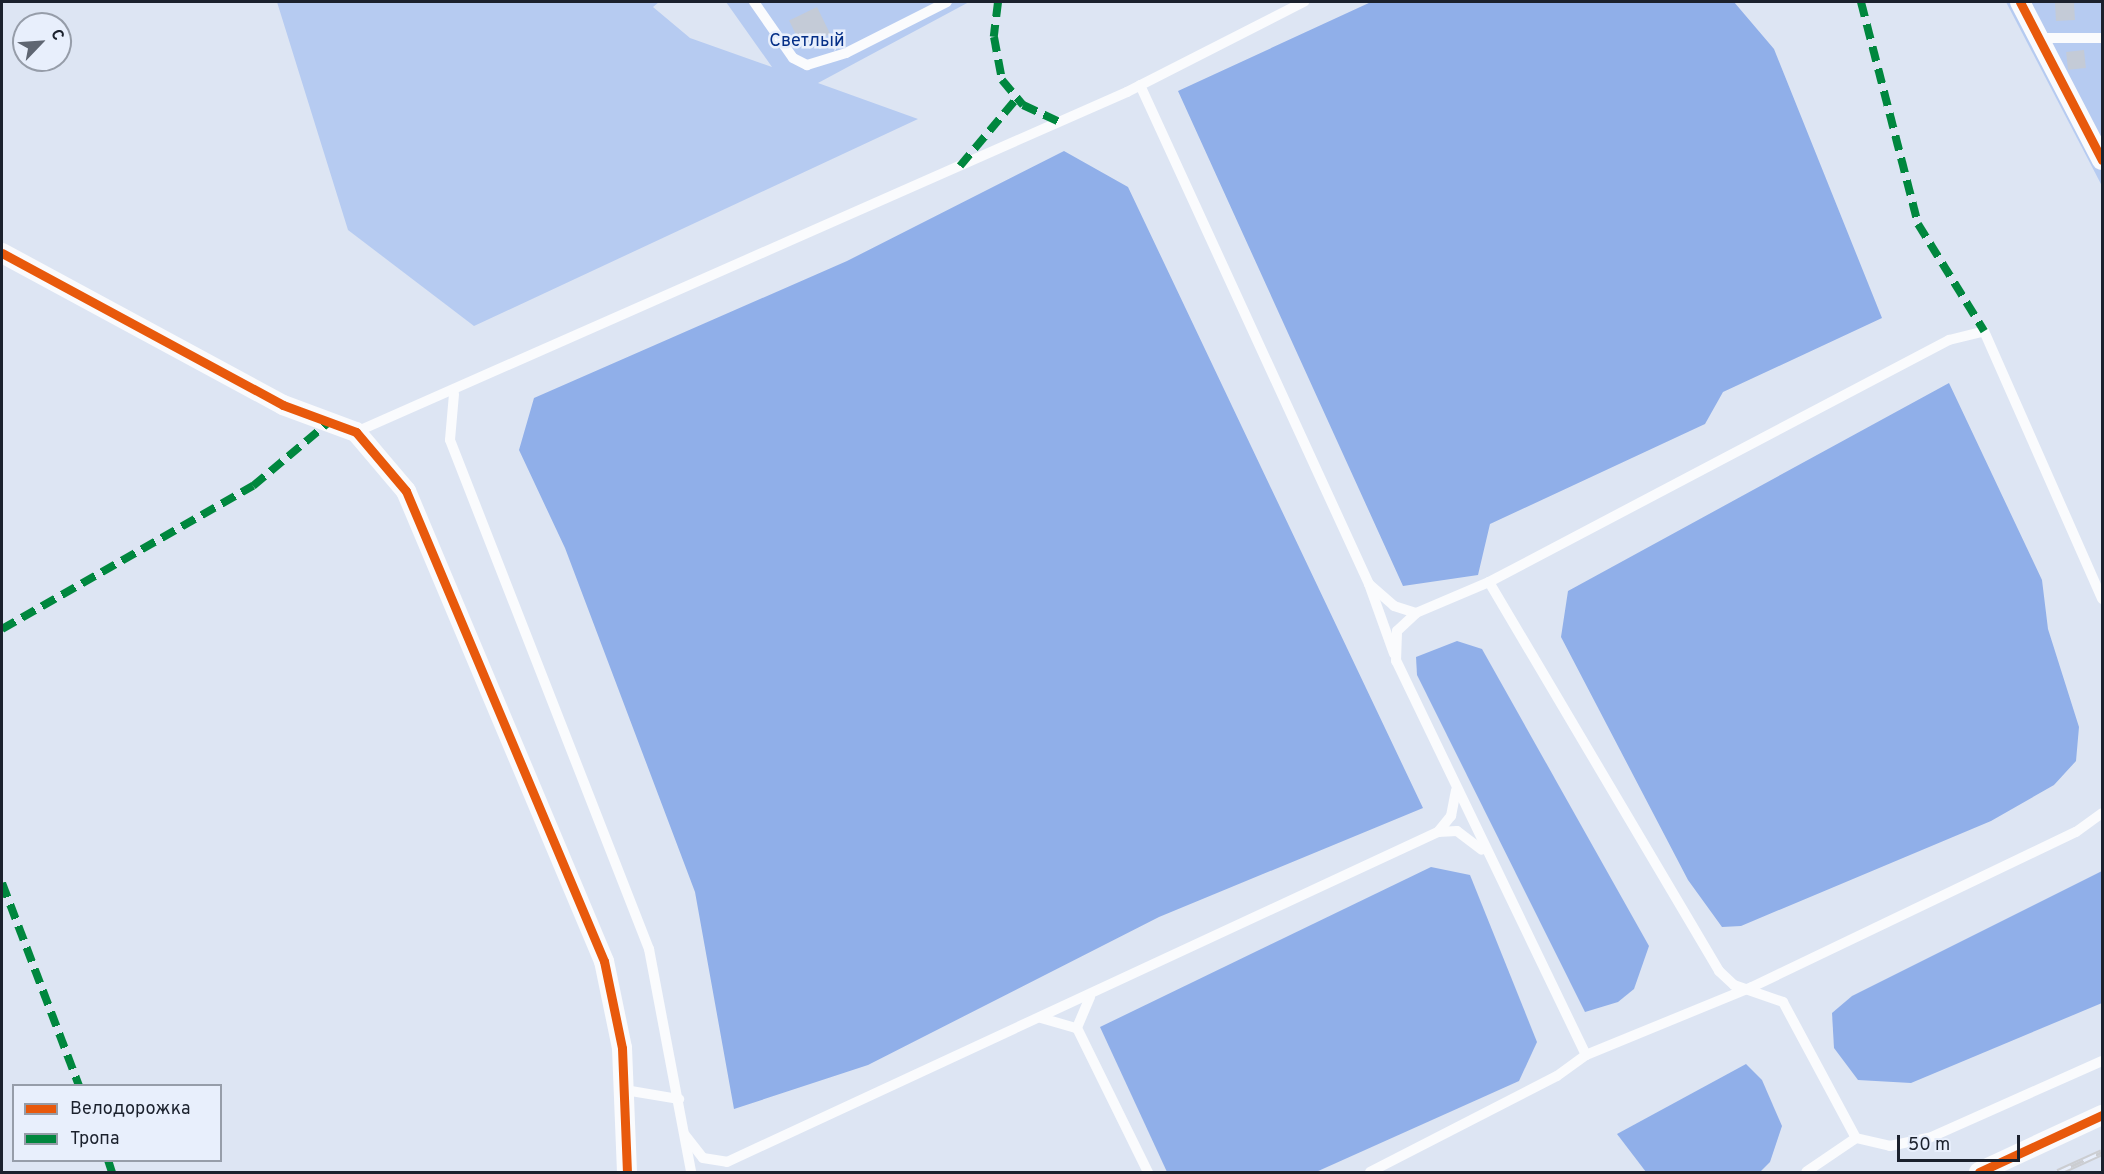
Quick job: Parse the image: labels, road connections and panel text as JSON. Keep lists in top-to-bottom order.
{
  "parks": ["Светлый"],
  "legend": ["Велодорожка", "Тропа"],
  "scale_bar": "50 m",
  "north": "top right"
}
